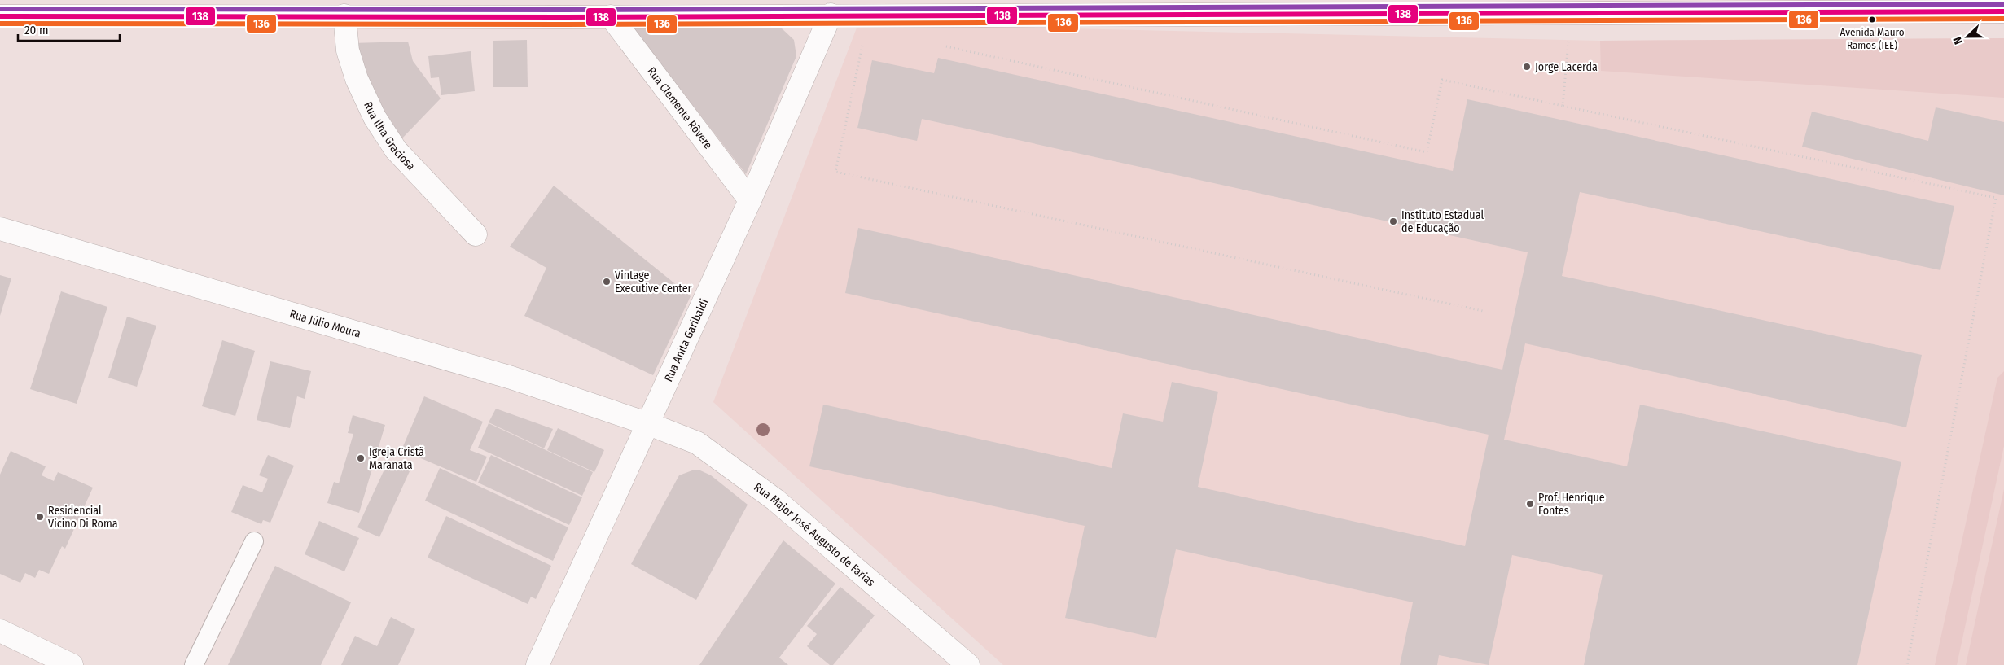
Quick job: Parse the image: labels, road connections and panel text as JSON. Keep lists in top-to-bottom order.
{
  "streets": {
    "street": [
      "Rua Clemente Rôvere",
      "Rua Ilha Graciosa",
      "Rua Júlio Moura",
      "Rua Anita Garibaldi",
      "Rua Major José Augusto de Farias"
    ]
  },
  "crossings": [
    ["Rua Clemente Rôvere", "Rua Anita Garibaldi"],
    ["Rua Júlio Moura", "Rua Anita Garibaldi"],
    ["Rua Júlio Moura", "Rua Major José Augusto de Farias"],
    ["Rua Anita Garibaldi", "Rua Major José Augusto de Farias"]
  ],
  "places": [
    "Avenida Mauro Ramos (IEE)",
    "Jorge Lacerda",
    "Instituto Estadual de Educação",
    "Vintage Executive Center",
    "Igreja Cristã Maranata",
    "Prof. Henrique Fontes",
    "Residencial Vicino Di Roma"
  ],
  "lines": ["transit line 138", "transit line 136"],
  "scale_bar": "20 m",
  "north": "left"
}
